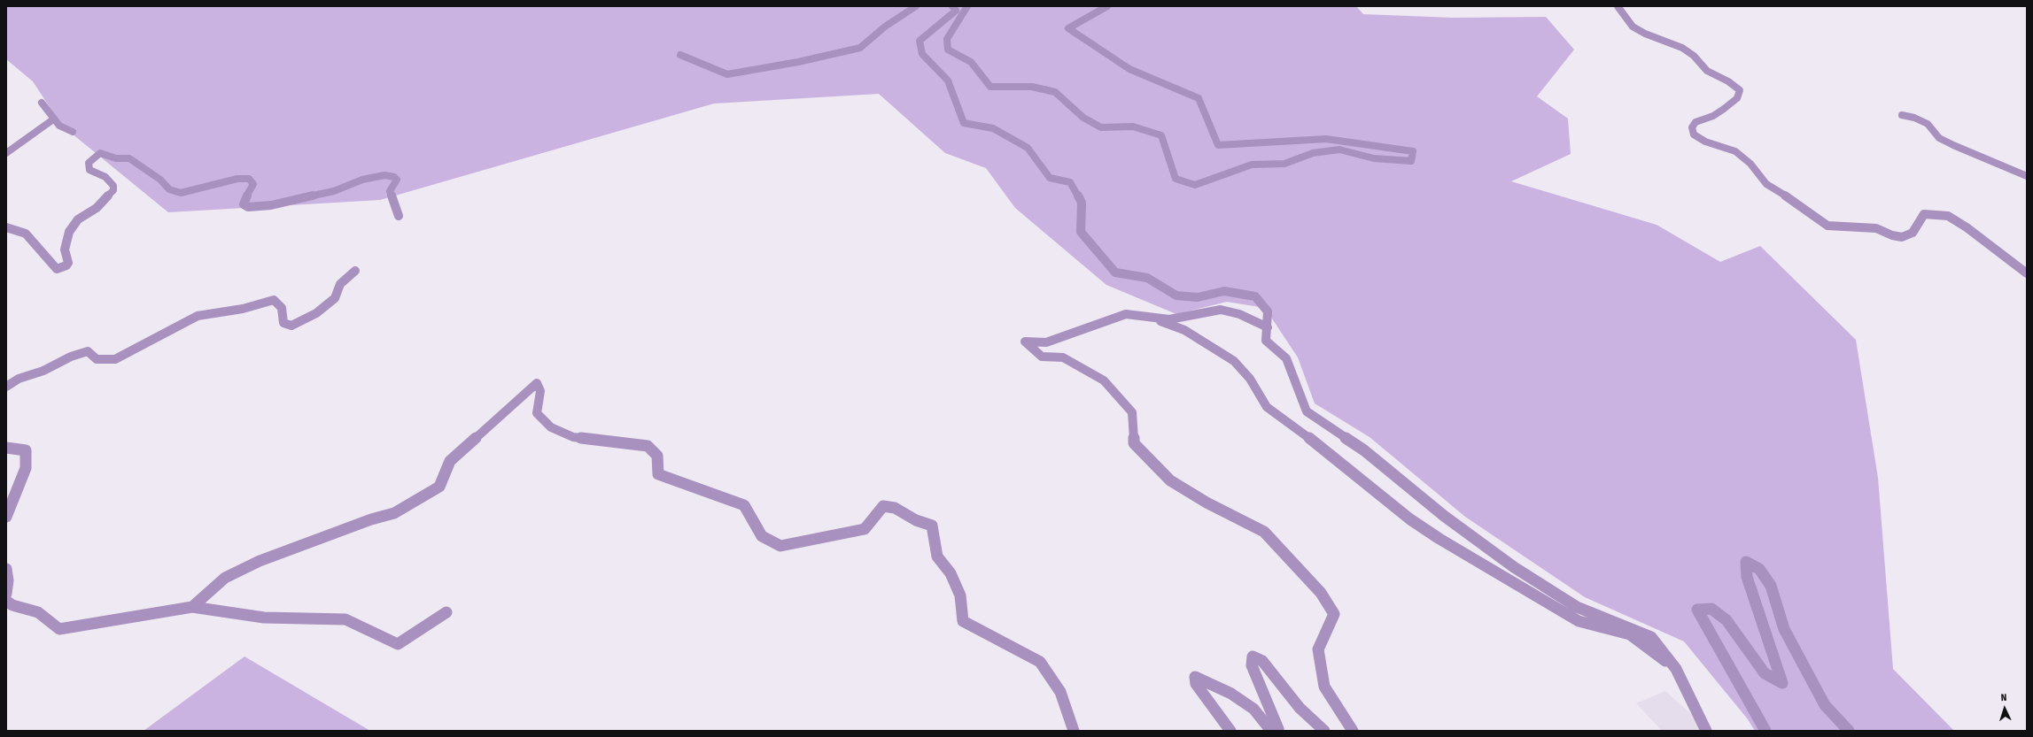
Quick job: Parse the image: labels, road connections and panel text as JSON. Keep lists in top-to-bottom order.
{
  "north": "top"
}
